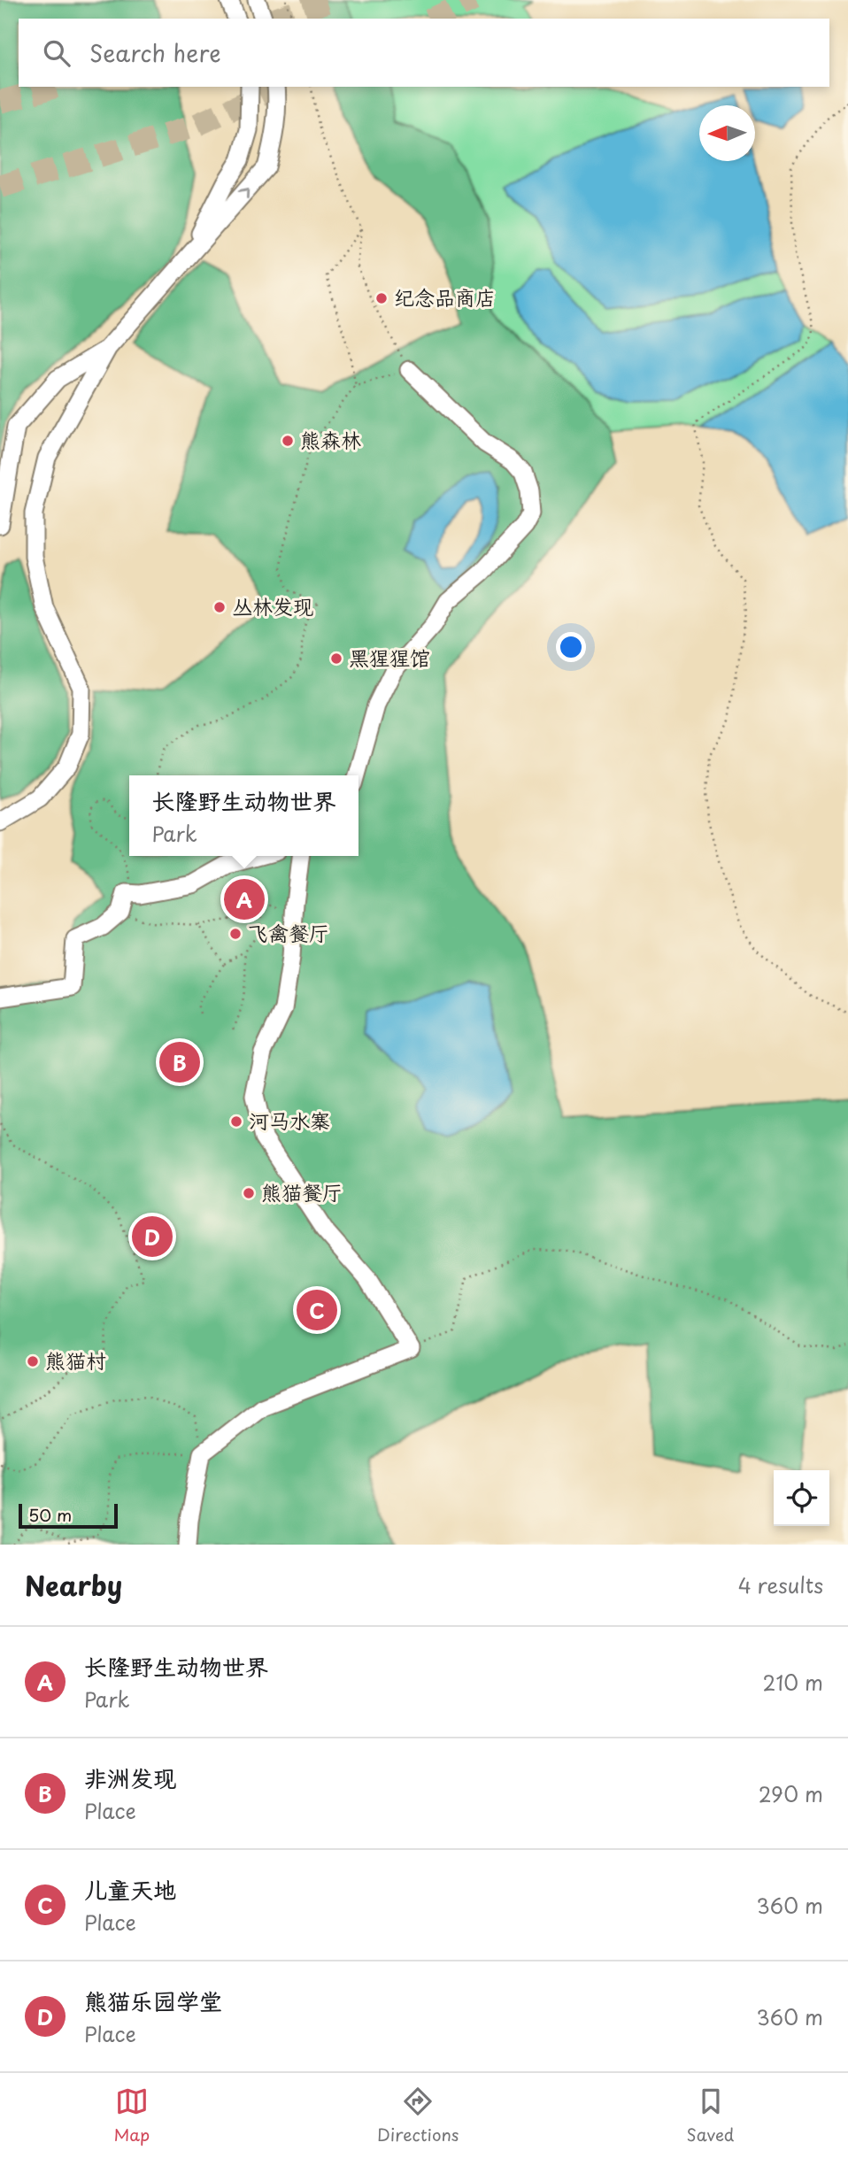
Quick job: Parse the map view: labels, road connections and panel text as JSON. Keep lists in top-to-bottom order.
{
  "places": [
    "纪念品商店",
    "熊森林",
    "丛林发现",
    "黑猩猩馆",
    "飞禽餐厅",
    "河马水寨",
    "熊猫餐厅",
    "熊猫村"
  ],
  "scale_bar": "50 m",
  "north": "left",
  "page": {
    "search": "Search here",
    "popup": ["长隆野生动物世界", "Park"],
    "pins": [
      "A",
      "B",
      "D",
      "C"
    ],
    "scale": "50 m",
    "heading": ["Nearby", "4 results"],
    "list": [
      {
        "mark": "A",
        "name": "长隆野生动物世界",
        "note": "Park",
        "value": "210 m"
      },
      {
        "mark": "B",
        "name": "非洲发现",
        "note": "Place",
        "value": "290 m"
      },
      {
        "mark": "C",
        "name": "儿童天地",
        "note": "Place",
        "value": "360 m"
      },
      {
        "mark": "D",
        "name": "熊猫乐园学堂",
        "note": "Place",
        "value": "360 m"
      }
    ],
    "nav": ["Map", "Directions", "Saved"]
  }
}
